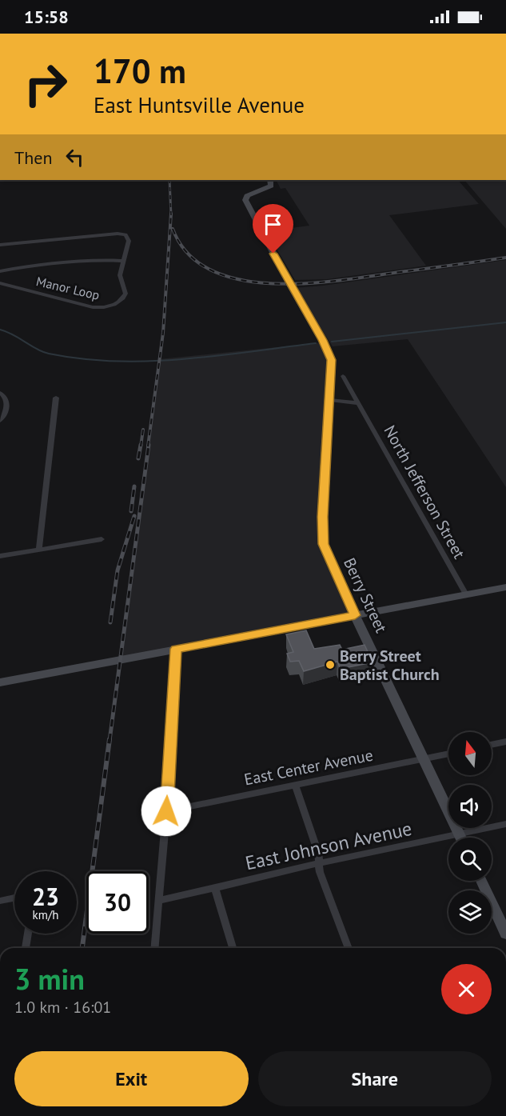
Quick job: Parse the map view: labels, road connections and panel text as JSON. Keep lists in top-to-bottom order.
{
  "streets": {
    "street": [
      "Manor Loop",
      "North Jefferson Street",
      "Berry Street",
      "East Center Avenue",
      "East Johnson Avenue"
    ]
  },
  "crossings": [
    ["Berry Street", "East Center Avenue"],
    ["Berry Street", "East Johnson Avenue"]
  ],
  "places": ["Berry Street Baptist Church"],
  "north": "top",
  "page": {
    "status": "15:58",
    "turn": ["170 m", "East Huntsville Avenue"],
    "then": "Then",
    "speed": "23 km/h",
    "limit": "30",
    "heading": ["3 min", "1.0 km · 16:01"],
    "buttons": ["Exit", "Share"]
  }
}
